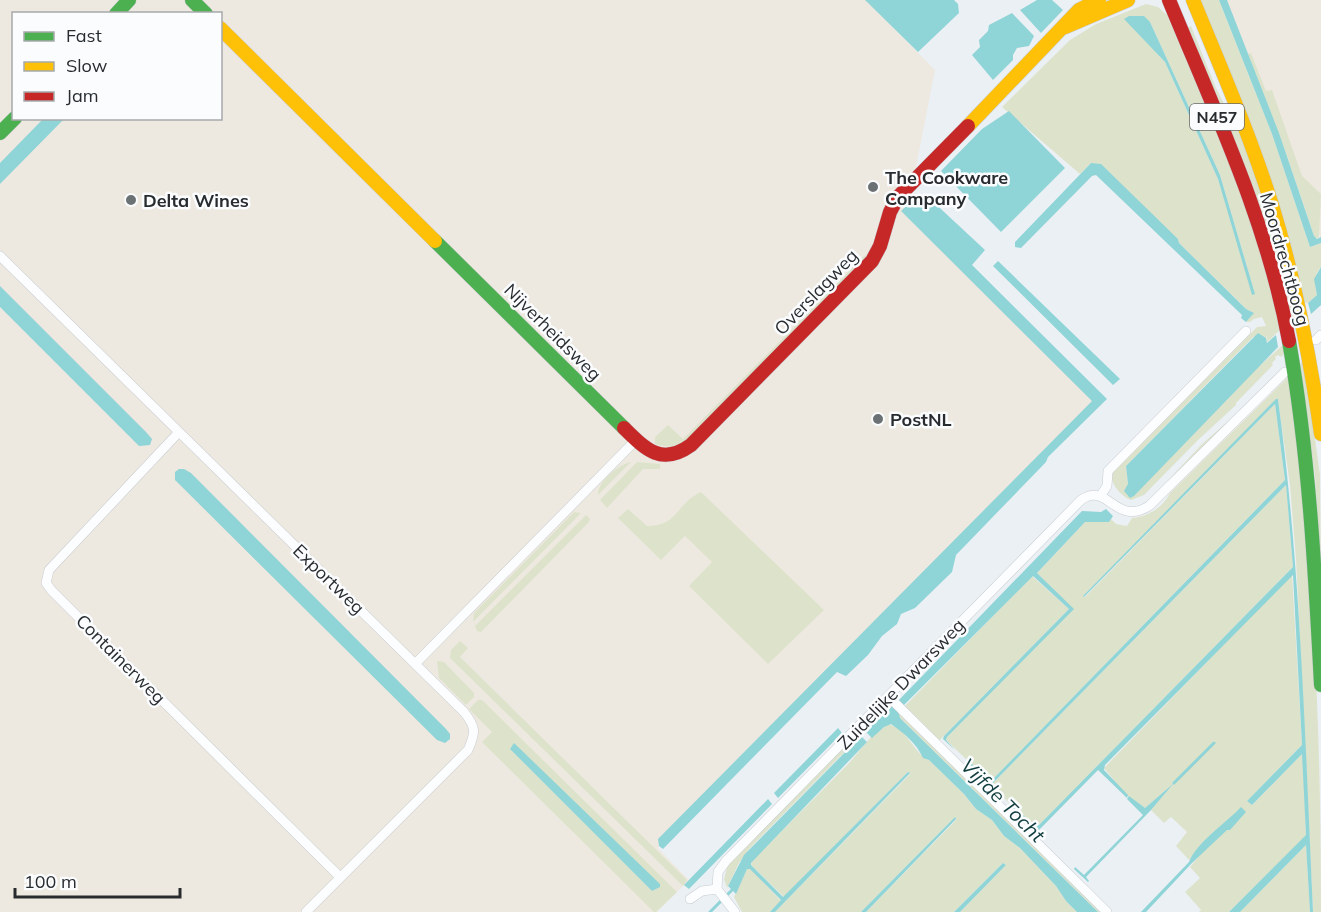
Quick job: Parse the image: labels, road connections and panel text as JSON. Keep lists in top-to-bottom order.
{
  "streets": {
    "street": [
      "N457",
      "Moordrechtboog",
      "Overslagweg",
      "Nijverheidsweg",
      "Exportweg",
      "Containerweg",
      "Zuidelijke Dwarsweg"
    ]
  },
  "crossings": [
    ["Overslagweg", "Nijverheidsweg"],
    ["Exportweg", "Containerweg"]
  ],
  "water": ["Vijfde Tocht"],
  "places": ["The Cookware Company", "Delta Wines", "PostNL"],
  "legend": ["Fast", "Slow", "Jam"],
  "scale_bar": "100 m"
}
